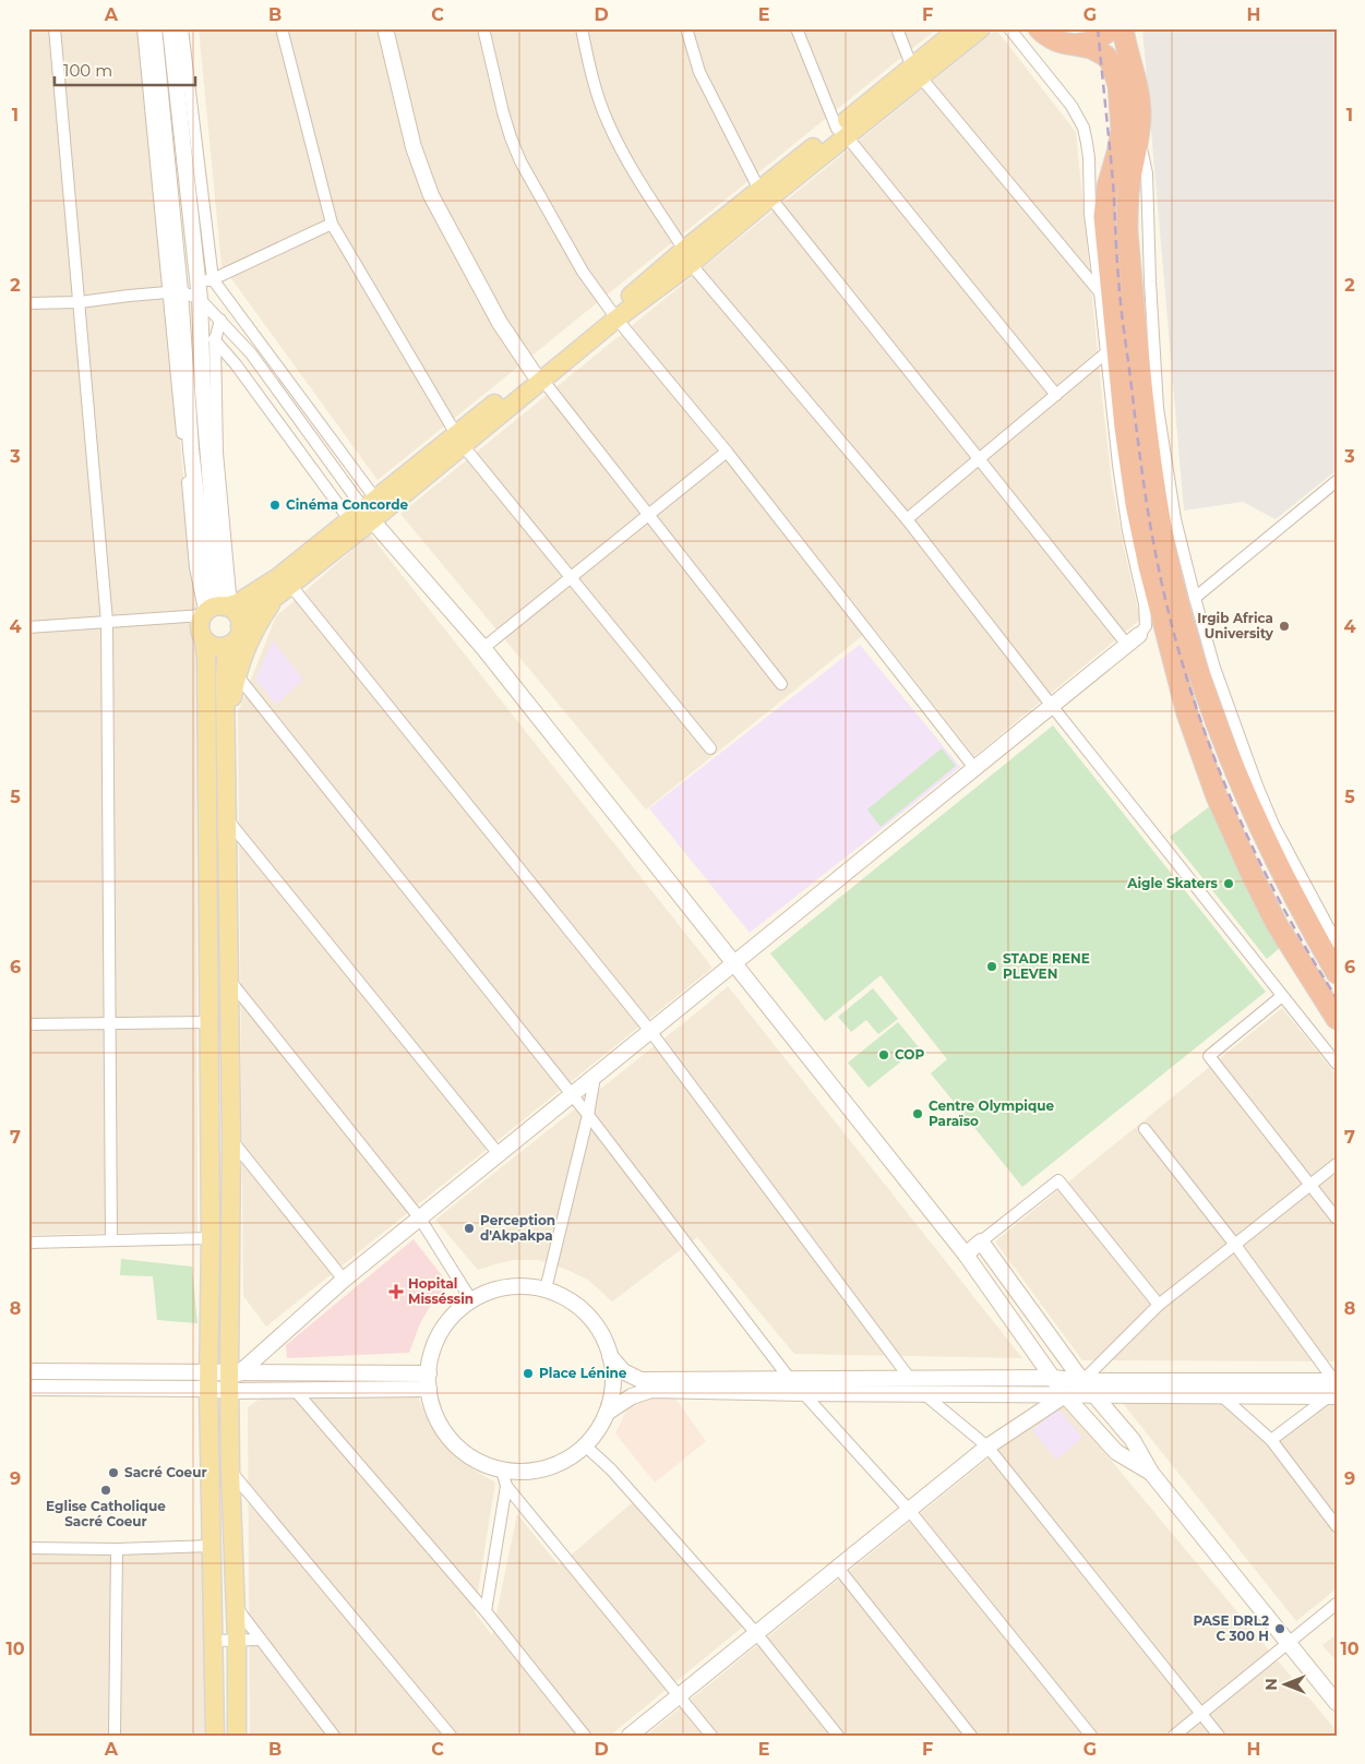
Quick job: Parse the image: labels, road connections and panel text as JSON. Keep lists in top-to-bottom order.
{
  "places": {
    "other": [
      "Cinéma Concorde",
      "Irgib Africa University",
      "Aigle Skaters",
      "STADE RENE PLEVEN",
      "COP",
      "Centre Olympique Paraïso",
      "Perception d'Akpakpa",
      "Place Lénine",
      "Sacré Coeur",
      "Eglise Catholique Sacré Coeur",
      "PASE DRL2 C 300 H"
    ],
    "health": ["Hopital Misséssin"]
  },
  "scale_bar": "100 m",
  "north": "left",
  "grid": {
    "columns": [
      "A",
      "B",
      "C",
      "D",
      "E",
      "F",
      "G",
      "H"
    ],
    "rows": [
      "1",
      "2",
      "3",
      "4",
      "5",
      "6",
      "7",
      "8",
      "9",
      "10"
    ]
  }
}
